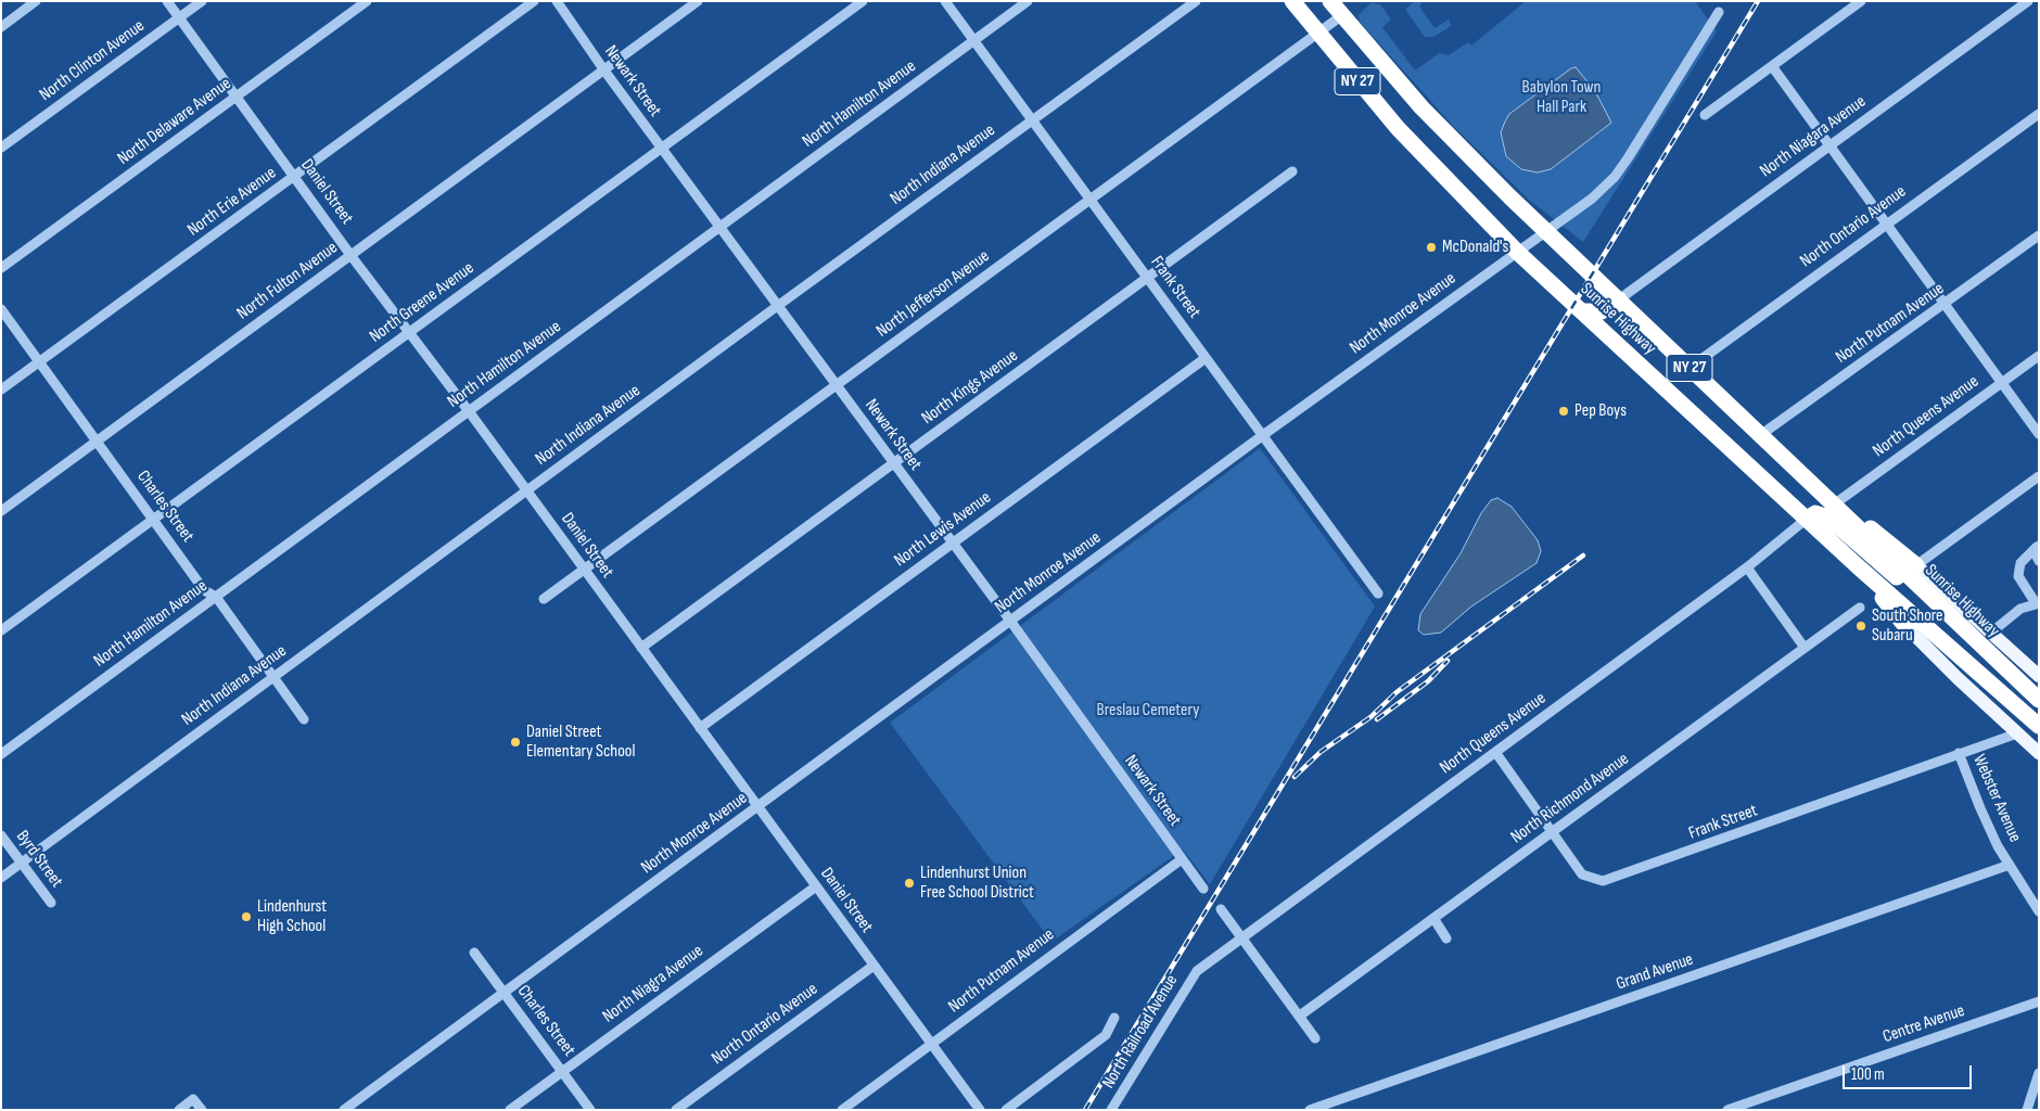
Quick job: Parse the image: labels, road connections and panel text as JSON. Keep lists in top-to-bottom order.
{
  "streets": {
    "highway": ["NY 27", "Sunrise Highway"],
    "street": [
      "North Clinton Avenue",
      "Newark Street",
      "North Hamilton Avenue",
      "North Delaware Avenue",
      "North Niagara Avenue",
      "North Indiana Avenue",
      "Daniel Street",
      "North Erie Avenue",
      "North Ontario Avenue",
      "North Fulton Avenue",
      "Frank Street",
      "North Jefferson Avenue",
      "North Greene Avenue",
      "North Monroe Avenue",
      "North Putnam Avenue",
      "North Kings Avenue",
      "North Queens Avenue",
      "Charles Street",
      "North Lewis Avenue",
      "North Richmond Avenue",
      "Webster Avenue",
      "Byrd Street",
      "Grand Avenue",
      "North Niagra Avenue",
      "Centre Avenue",
      "North Railroad Avenue"
    ]
  },
  "crossings": [
    ["North Clinton Avenue", "Daniel Street"],
    ["Newark Street", "North Hamilton Avenue"],
    ["Newark Street", "North Indiana Avenue"],
    ["Newark Street", "North Fulton Avenue"],
    ["Newark Street", "North Jefferson Avenue"],
    ["Newark Street", "North Greene Avenue"],
    ["Newark Street", "North Monroe Avenue"],
    ["Newark Street", "North Putnam Avenue"],
    ["Newark Street", "North Kings Avenue"],
    ["Newark Street", "North Lewis Avenue"],
    ["North Hamilton Avenue", "Daniel Street"],
    ["North Hamilton Avenue", "Frank Street"],
    ["North Hamilton Avenue", "Charles Street"],
    ["North Delaware Avenue", "Daniel Street"],
    ["North Niagara Avenue", "Sunrise Highway"],
    ["North Indiana Avenue", "Daniel Street"],
    ["North Indiana Avenue", "Frank Street"],
    ["North Indiana Avenue", "Charles Street"],
    ["North Indiana Avenue", "Byrd Street"],
    ["Daniel Street", "North Erie Avenue"],
    ["Daniel Street", "North Ontario Avenue"],
    ["Daniel Street", "North Fulton Avenue"],
    ["Daniel Street", "North Jefferson Avenue"],
    ["Daniel Street", "North Greene Avenue"],
    ["Daniel Street", "North Monroe Avenue"],
    ["Daniel Street", "North Putnam Avenue"],
    ["Daniel Street", "North Kings Avenue"],
    ["Daniel Street", "North Lewis Avenue"],
    ["Daniel Street", "North Niagra Avenue"],
    ["North Erie Avenue", "Charles Street"],
    ["North Ontario Avenue", "Sunrise Highway"],
    ["North Fulton Avenue", "Charles Street"],
    ["Frank Street", "North Jefferson Avenue"],
    ["Frank Street", "North Monroe Avenue"],
    ["Frank Street", "North Kings Avenue"],
    ["Frank Street", "North Queens Avenue"],
    ["Frank Street", "North Lewis Avenue"],
    ["Frank Street", "North Richmond Avenue"],
    ["Frank Street", "Webster Avenue"],
    ["North Jefferson Avenue", "Sunrise Highway"],
    ["North Greene Avenue", "Charles Street"],
    ["North Monroe Avenue", "Sunrise Highway"],
    ["North Monroe Avenue", "Charles Street"],
    ["Sunrise Highway", "North Putnam Avenue"],
    ["Sunrise Highway", "North Queens Avenue"],
    ["North Queens Avenue", "North Railroad Avenue"],
    ["Charles Street", "North Niagra Avenue"],
    ["Webster Avenue", "Grand Avenue"]
  ],
  "parks": ["Babylon Town Hall Park", "Breslau Cemetery"],
  "places": [
    "McDonald's",
    "Pep Boys",
    "South Shore Subaru",
    "Daniel Street Elementary School",
    "Lindenhurst Union Free School District",
    "Lindenhurst High School"
  ],
  "scale_bar": "100 m"
}
